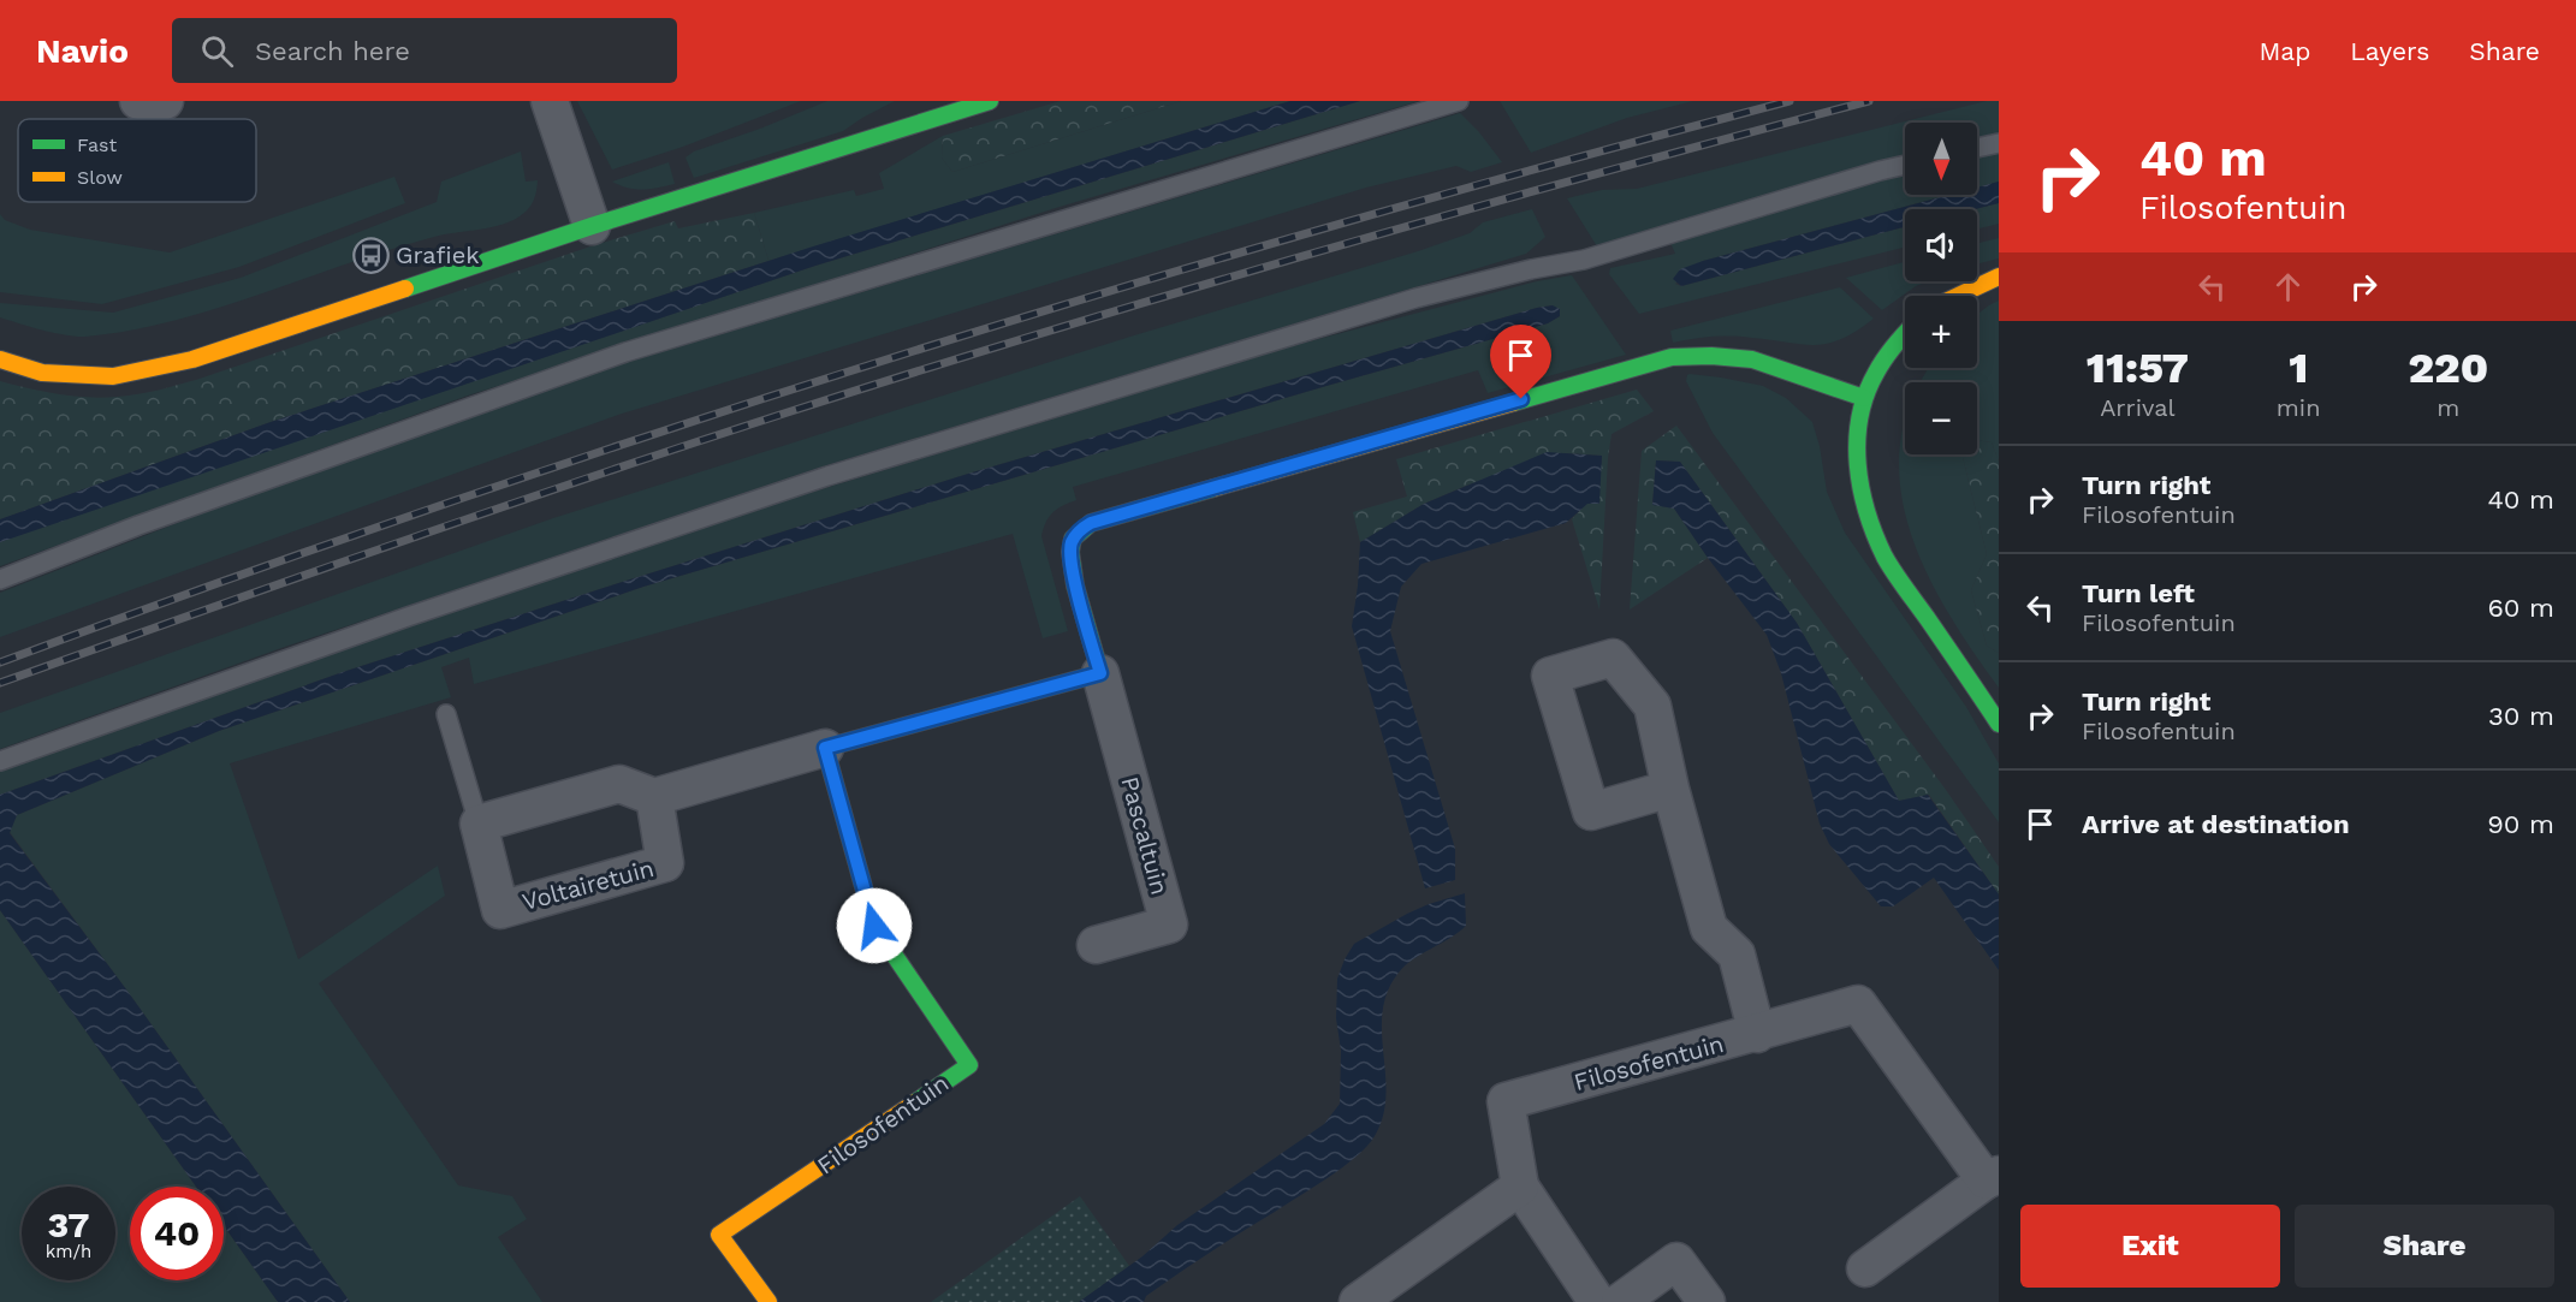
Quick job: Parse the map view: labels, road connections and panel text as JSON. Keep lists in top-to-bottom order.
{
  "streets": {
    "street": ["Pascaltuin", "Voltairetuin", "Filosofentuin"]
  },
  "places": {
    "bus stop": ["Grafiek"]
  },
  "legend": ["Fast", "Slow"],
  "north": "bottom",
  "page": {
    "header": "Navio",
    "search": "Search here",
    "nav": ["Map", "Layers", "Share"],
    "turn": ["40 m", "Filosofentuin"],
    "map_buttons": ["+", "−"],
    "eta": [
      "11:57",
      "Arrival",
      "1",
      "min",
      "220",
      "m"
    ],
    "list": [
      {
        "name": "Turn right",
        "note": "Filosofentuin",
        "value": "40 m"
      },
      {
        "name": "Turn left",
        "note": "Filosofentuin",
        "value": "60 m"
      },
      {
        "name": "Turn right",
        "note": "Filosofentuin",
        "value": "30 m"
      },
      {
        "name": "Arrive at destination",
        "value": "90 m"
      }
    ],
    "speed": "37 km/h",
    "limit": "40",
    "buttons": ["Exit", "Share"]
  }
}
